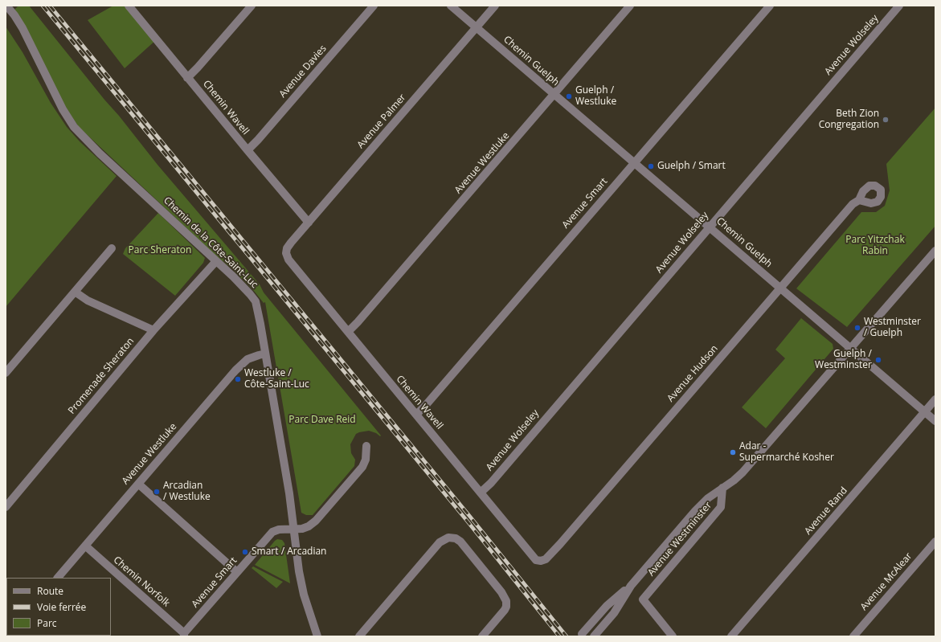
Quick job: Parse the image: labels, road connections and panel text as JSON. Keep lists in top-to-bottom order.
{
  "streets": {
    "street": [
      "Avenue Wolseley",
      "Chemin Guelph",
      "Avenue Davies",
      "Chemin Wavell",
      "Avenue Palmer",
      "Avenue Westluke",
      "Avenue Smart",
      "Chemin de la Côte-Saint-Luc",
      "Avenue Hudson",
      "Promenade Sheraton",
      "Avenue Rand",
      "Avenue Westminster",
      "Chemin Norfolk",
      "Avenue McAlear"
    ]
  },
  "crossings": [
    ["Avenue Wolseley", "Chemin Guelph"],
    ["Avenue Wolseley", "Chemin Wavell"],
    ["Chemin Guelph", "Avenue Palmer"],
    ["Chemin Guelph", "Avenue Westluke"],
    ["Chemin Guelph", "Avenue Smart"],
    ["Chemin Guelph", "Avenue Hudson"],
    ["Chemin Guelph", "Avenue Rand"],
    ["Chemin Guelph", "Avenue Westminster"],
    ["Avenue Davies", "Chemin Wavell"],
    ["Chemin Wavell", "Avenue Palmer"],
    ["Chemin Wavell", "Avenue Westluke"],
    ["Chemin Wavell", "Avenue Smart"],
    ["Chemin Wavell", "Avenue Hudson"],
    ["Avenue Westluke", "Chemin de la Côte-Saint-Luc"],
    ["Avenue Westluke", "Chemin Norfolk"],
    ["Avenue Smart", "Chemin de la Côte-Saint-Luc"],
    ["Avenue Smart", "Chemin Norfolk"],
    ["Chemin de la Côte-Saint-Luc", "Promenade Sheraton"]
  ],
  "parks": ["Parc Yitzchak Rabin", "Parc Sheraton", "Parc Dave Reid"],
  "places": [
    "Guelph / Westluke",
    "Beth Zion Congregation",
    "Guelph / Smart",
    "Westminster / Guelph",
    "Guelph / Westminster",
    "Westluke / Côte-Saint-Luc",
    "Adar - Supermarché Kosher",
    "Arcadian / Westluke",
    "Smart / Arcadian"
  ],
  "legend": ["Route", "Voie ferrée", "Parc"]
}
